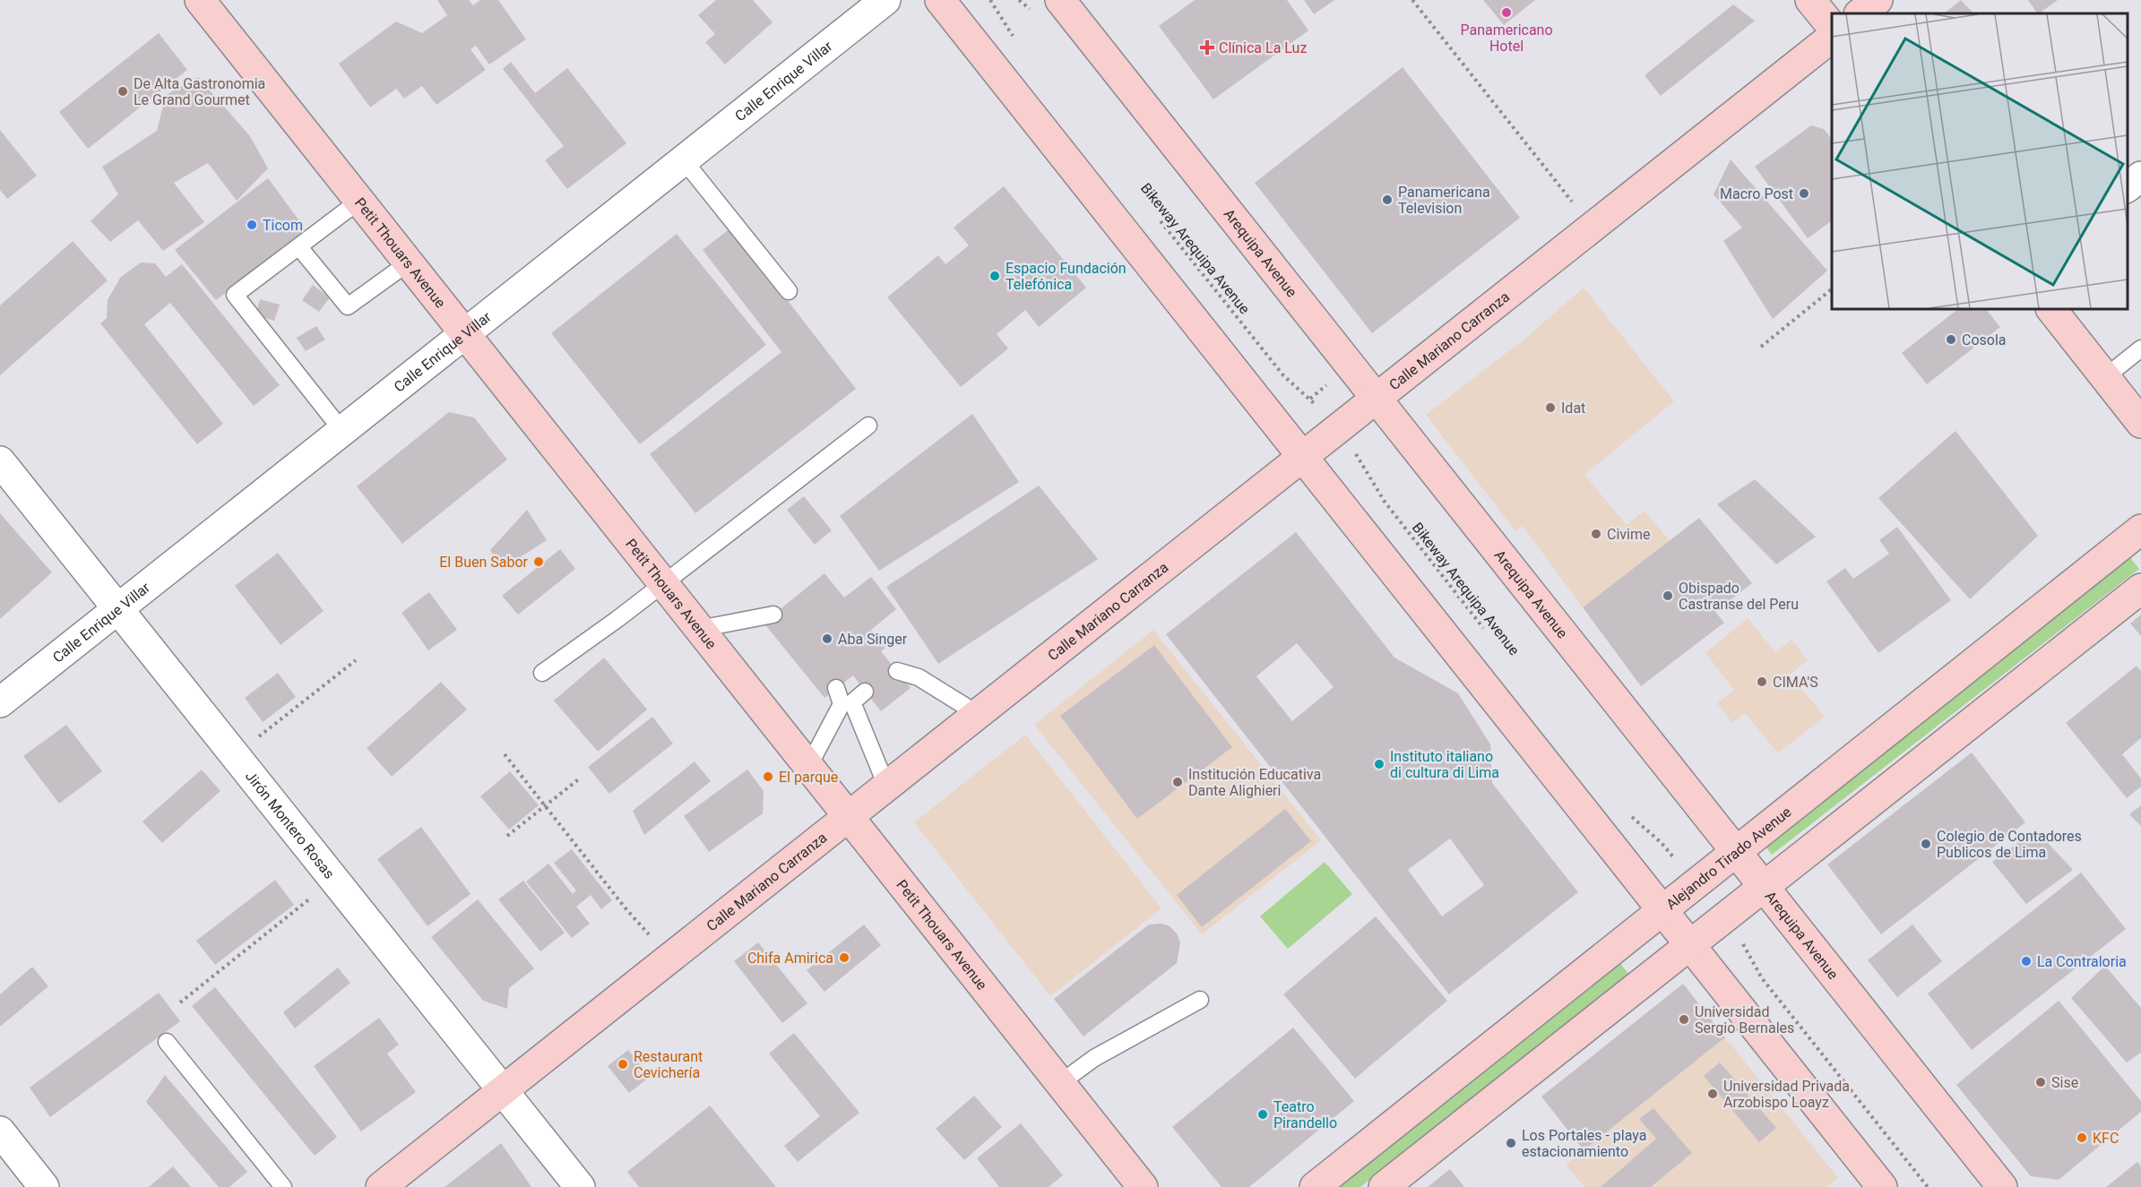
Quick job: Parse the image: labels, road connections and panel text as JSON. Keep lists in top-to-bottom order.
{
  "streets": {
    "main road": [
      "Petit Thouars Avenue",
      "Arequipa Avenue",
      "Calle Mariano Carranza",
      "Alejandro Tirado Avenue"
    ],
    "street": ["Calle Enrique Villar", "Jirón Montero Rosas"],
    "path": ["Bikeway Arequipa Avenue"]
  },
  "crossings": [
    ["Calle Enrique Villar", "Petit Thouars Avenue"],
    ["Calle Enrique Villar", "Jirón Montero Rosas"],
    ["Bikeway Arequipa Avenue", "Calle Mariano Carranza"],
    ["Petit Thouars Avenue", "Calle Mariano Carranza"],
    ["Arequipa Avenue", "Calle Mariano Carranza"],
    ["Arequipa Avenue", "Alejandro Tirado Avenue"],
    ["Calle Mariano Carranza", "Jirón Montero Rosas"]
  ],
  "places": {
    "other": [
      "Panamericano Hotel",
      "De Alta Gastronomia Le Grand Gourmet",
      "Macro Post",
      "Panamericana Television",
      "Ticom",
      "Espacio Fundación Telefónica",
      "Cosola",
      "Idat",
      "Civime",
      "El Buen Sabor",
      "Obispado Castranse del Peru",
      "Aba Singer",
      "CIMA'S",
      "Instituto italiano di cultura di Lima",
      "El parque",
      "Institución Educativa Dante Alighieri",
      "Colegio de Contadores Publicos de Lima",
      "Chifa Amirica",
      "La Contraloria",
      "Universidad Sergio Bernales",
      "Restaurant Cevichería",
      "Sise",
      "Universidad Privada Arzobispo Loayz",
      "Teatro Pirandello",
      "KFC",
      "Los Portales - playa estacionamiento"
    ],
    "health": ["Clínica La Luz"]
  }
}
